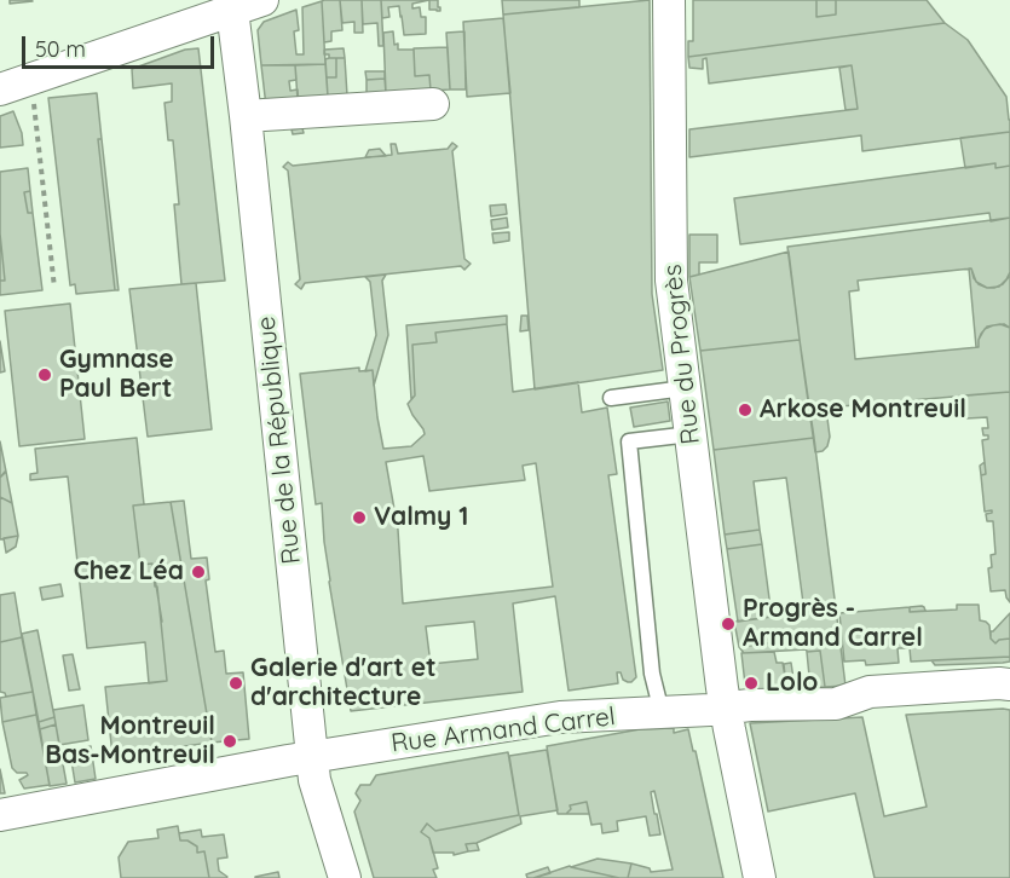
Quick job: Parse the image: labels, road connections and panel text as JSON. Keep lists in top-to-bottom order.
{
  "streets": {
    "street": ["Rue du Progrès", "Rue de la République", "Rue Armand Carrel"]
  },
  "crossings": [
    ["Rue du Progrès", "Rue Armand Carrel"],
    ["Rue de la République", "Rue Armand Carrel"]
  ],
  "places": [
    "Gymnase Paul Bert",
    "Arkose Montreuil",
    "Valmy 1",
    "Chez Léa",
    "Progrès - Armand Carrel",
    "Galerie d'art et d'architecture",
    "Lolo",
    "Montreuil Bas-Montreuil"
  ],
  "scale_bar": "50 m"
}
